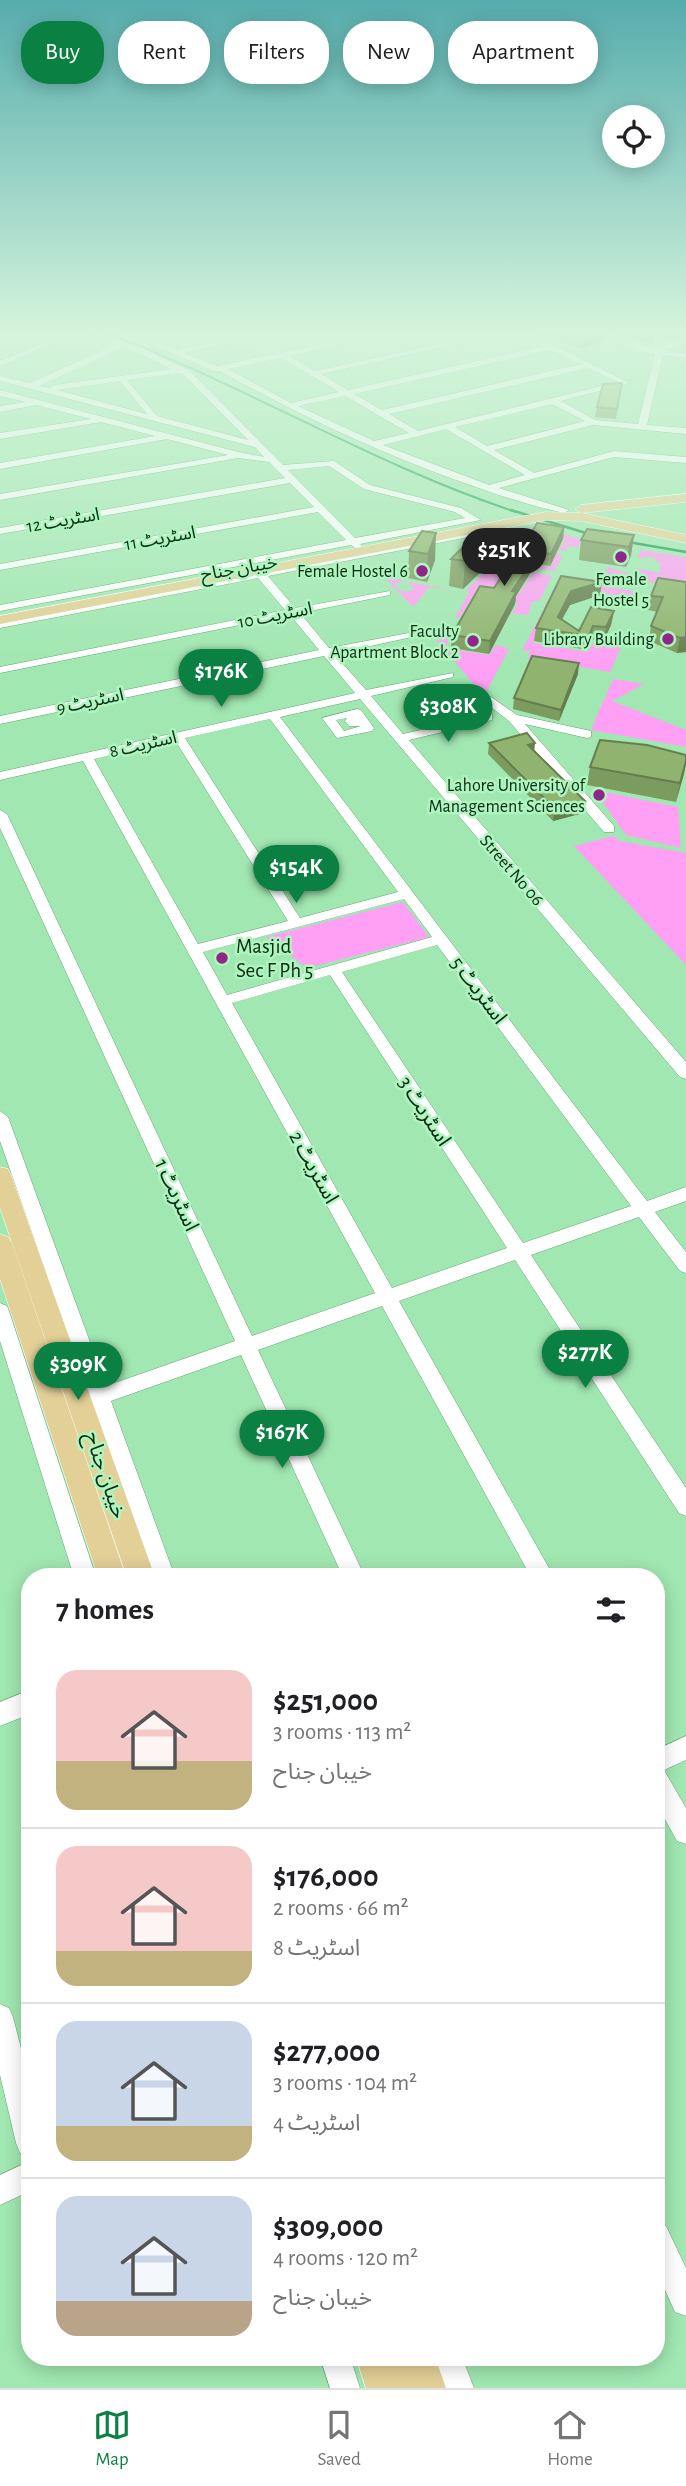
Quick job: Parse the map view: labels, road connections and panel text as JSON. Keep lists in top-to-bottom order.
{
  "streets": {
    "main road": ["خیبان جناح"],
    "street": [
      "اسٹریٹ 12",
      "اسٹریٹ 11",
      "اسٹریٹ 10",
      "اسٹریٹ 9",
      "اسٹریٹ 8",
      "Street No 06",
      "اسٹریٹ 5",
      "اسٹریٹ 3",
      "اسٹریٹ 2",
      "اسٹریٹ 1"
    ]
  },
  "crossings": [
    ["خیبان جناح", "Street No 06"],
    ["اسٹریٹ 10", "Street No 06"],
    ["اسٹریٹ 9", "Street No 06"],
    ["اسٹریٹ 8", "Street No 06"],
    ["اسٹریٹ 8", "اسٹریٹ 5"],
    ["اسٹریٹ 8", "اسٹریٹ 2"]
  ],
  "places": [
    "Female Hostel 5",
    "Female Hostel 6",
    "Library Building",
    "Faculty Apartment Block 2",
    "Lahore University of Management Sciences",
    "Masjid Sec F Ph 5"
  ],
  "page": {
    "chip": [
      "Buy",
      "Rent",
      "Filters",
      "New",
      "Apartment"
    ],
    "price": [
      "$251K",
      "$176K",
      "$308K",
      "$154K",
      "$277K",
      "$309K",
      "$167K"
    ],
    "heading": "7 homes",
    "list": [
      {
        "name": "$251,000",
        "note": "3 rooms · 113 m² · خیبان جناح"
      },
      {
        "name": "$176,000",
        "note": "2 rooms · 66 m² · اسٹریٹ 8"
      },
      {
        "name": "$277,000",
        "note": "3 rooms · 104 m² · اسٹریٹ 4"
      },
      {
        "name": "$309,000",
        "note": "4 rooms · 120 m² · خیبان جناح"
      }
    ],
    "tabs": ["Map", "Saved", "Home"]
  }
}
